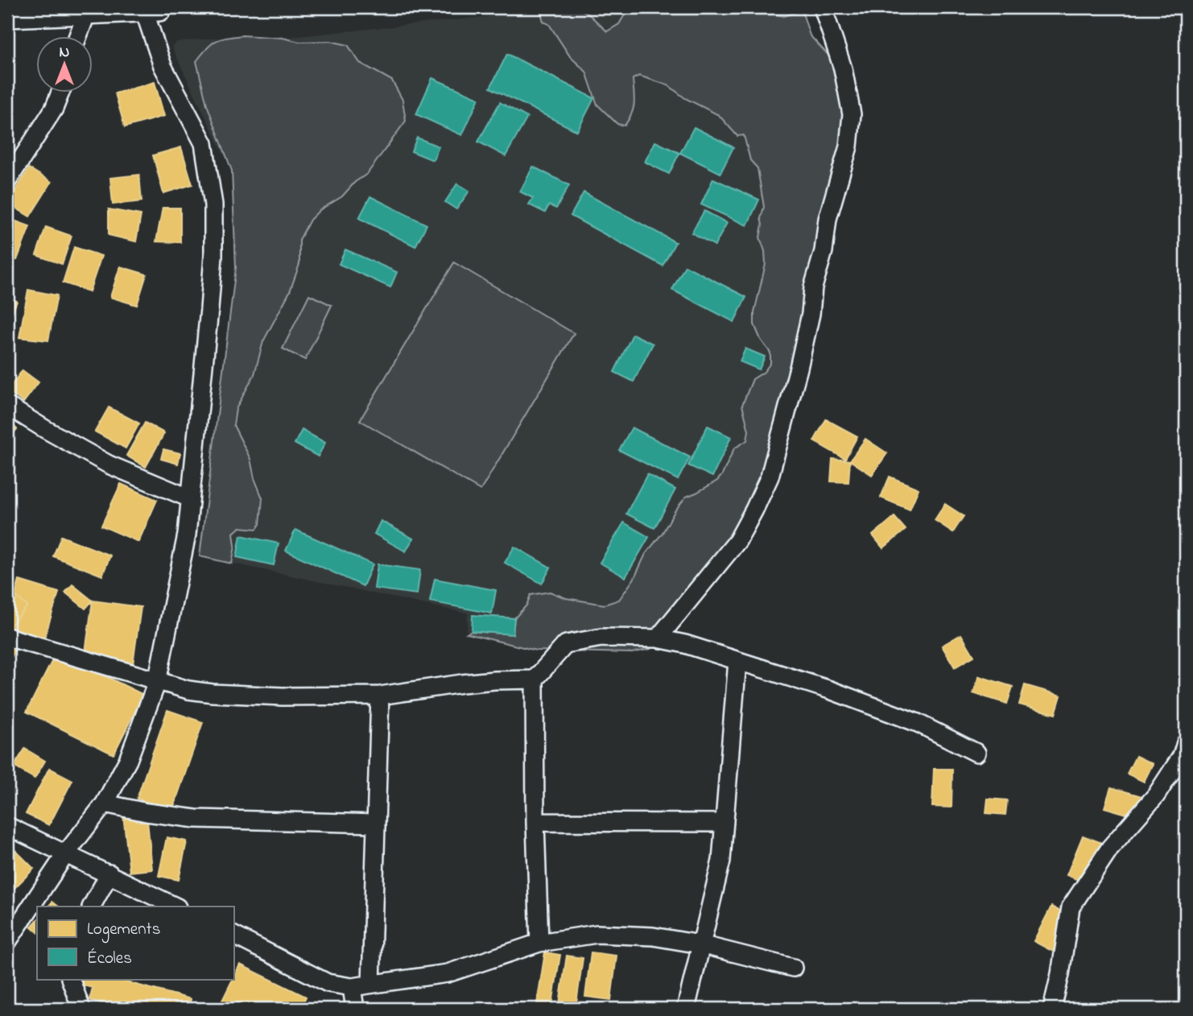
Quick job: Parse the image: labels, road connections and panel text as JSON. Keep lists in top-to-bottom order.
{
  "legend": ["Logements", "Écoles"],
  "north": "top"
}
